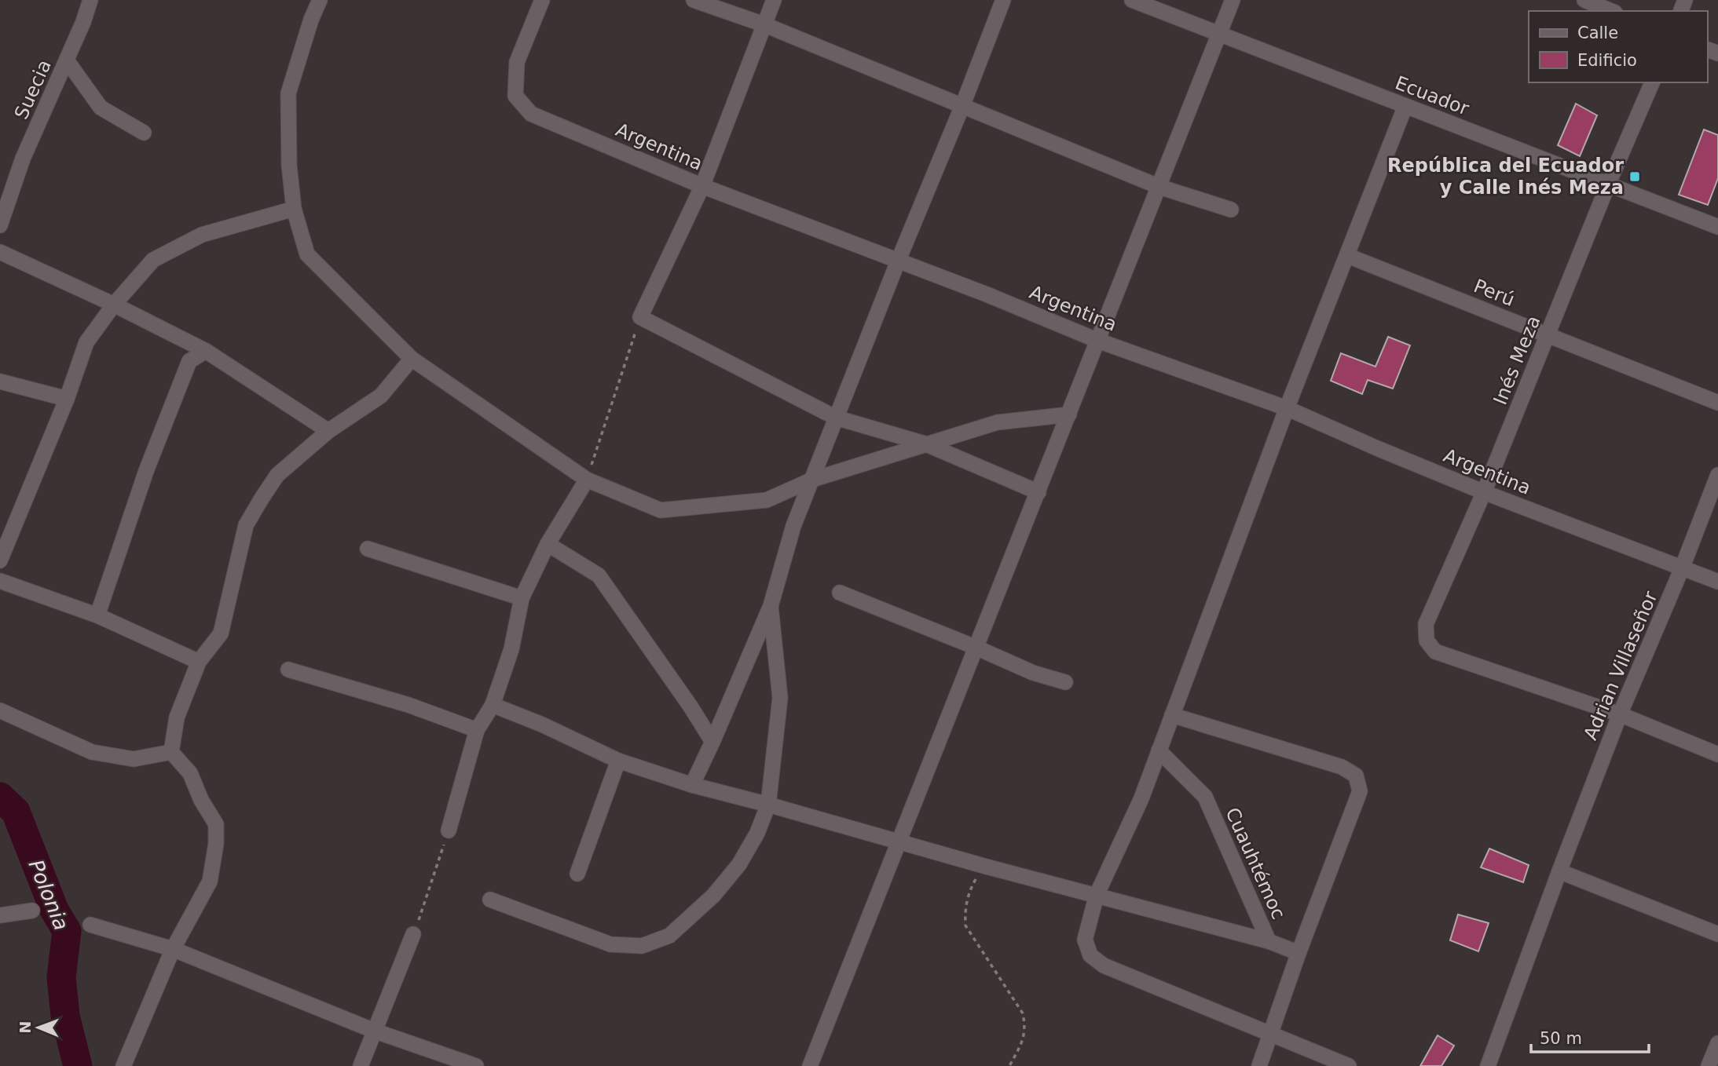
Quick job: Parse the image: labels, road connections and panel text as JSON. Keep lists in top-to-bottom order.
{
  "streets": {
    "street": [
      "Suecia",
      "Ecuador",
      "Argentina",
      "Perú",
      "Inés Meza",
      "Adrian Villaseñor",
      "Cuauhtémoc"
    ]
  },
  "crossings": [
    ["Ecuador", "Inés Meza"],
    ["Argentina", "Inés Meza"],
    ["Argentina", "Adrian Villaseñor"],
    ["Perú", "Inés Meza"],
    ["Inés Meza", "Adrian Villaseñor"]
  ],
  "water": ["Polonia"],
  "places": {
    "transit": ["República del Ecuador y Calle Inés Meza"]
  },
  "legend": ["Calle", "Edificio"],
  "scale_bar": "50 m",
  "north": "left"
}
